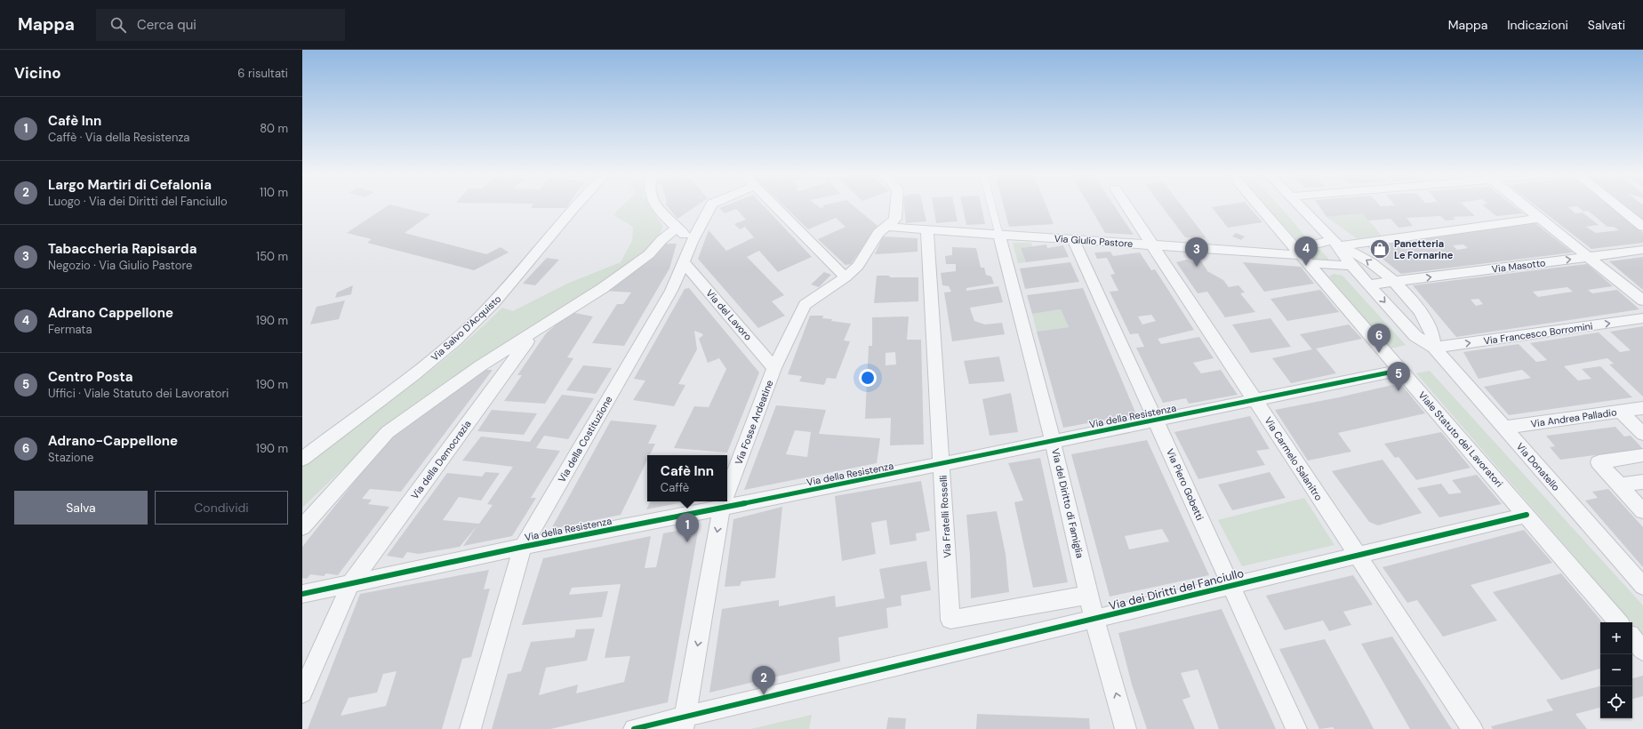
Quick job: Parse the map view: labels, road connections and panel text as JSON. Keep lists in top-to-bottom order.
{
  "streets": {
    "street": [
      "Via Giulio Pastore",
      "Via Masotto",
      "Via del Lavoro",
      "Via Salvo D'Acquisto",
      "Via Francesco Borromini",
      "Via della Resistenza",
      "Via Andrea Palladio",
      "Via Fosse Ardeatine",
      "Via della Costituzione",
      "Viale Statuto dei Lavoratori",
      "Via Carmelo Salanitro",
      "Via della Democrazia",
      "Via Donatello",
      "Via Piero Gobetti",
      "Via del Diritto di Famiglia",
      "Via Fratelli Rosselli",
      "Via dei Diritti del Fanciullo"
    ]
  },
  "crossings": [
    ["Via Giulio Pastore", "Via Fosse Ardeatine"],
    ["Via Giulio Pastore", "Viale Statuto dei Lavoratori"],
    ["Via Giulio Pastore", "Via Carmelo Salanitro"],
    ["Via Giulio Pastore", "Via Piero Gobetti"],
    ["Via Giulio Pastore", "Via del Diritto di Famiglia"],
    ["Via Giulio Pastore", "Via Fratelli Rosselli"],
    ["Via del Lavoro", "Via Fosse Ardeatine"],
    ["Via del Lavoro", "Via della Costituzione"],
    ["Via Francesco Borromini", "Via Donatello"],
    ["Via della Resistenza", "Via Fosse Ardeatine"],
    ["Via della Resistenza", "Via della Costituzione"],
    ["Via della Resistenza", "Viale Statuto dei Lavoratori"],
    ["Via della Resistenza", "Via Carmelo Salanitro"],
    ["Via della Resistenza", "Via della Democrazia"],
    ["Via della Resistenza", "Via Piero Gobetti"],
    ["Via della Resistenza", "Via del Diritto di Famiglia"],
    ["Via della Resistenza", "Via Fratelli Rosselli"],
    ["Via Andrea Palladio", "Via Donatello"],
    ["Via Fosse Ardeatine", "Via dei Diritti del Fanciullo"],
    ["Viale Statuto dei Lavoratori", "Via dei Diritti del Fanciullo"],
    ["Via Carmelo Salanitro", "Via dei Diritti del Fanciullo"],
    ["Via Piero Gobetti", "Via dei Diritti del Fanciullo"],
    ["Via del Diritto di Famiglia", "Via Fratelli Rosselli"],
    ["Via del Diritto di Famiglia", "Via dei Diritti del Fanciullo"]
  ],
  "one_way": ["Via Fosse Ardeatine"],
  "places": {
    "shop": ["Panetteria Le Fornarine"]
  },
  "page": {
    "header": "Mappa",
    "search": "Cerca qui",
    "nav": ["Mappa", "Indicazioni", "Salvati"],
    "heading": ["Vicino", "6 risultati"],
    "list": [
      {
        "mark": "1",
        "name": "Cafè Inn",
        "note": "Caffè · Via della Resistenza",
        "value": "80 m"
      },
      {
        "mark": "2",
        "name": "Largo Martiri di Cefalonia",
        "note": "Luogo · Via dei Diritti del Fanciullo",
        "value": "110 m"
      },
      {
        "mark": "3",
        "name": "Tabaccheria Rapisarda",
        "note": "Negozio · Via Giulio Pastore",
        "value": "150 m"
      },
      {
        "mark": "4",
        "name": "Adrano Cappellone",
        "note": "Fermata",
        "value": "190 m"
      },
      {
        "mark": "5",
        "name": "Centro Posta",
        "note": "Uffici · Viale Statuto dei Lavoratori",
        "value": "190 m"
      },
      {
        "mark": "6",
        "name": "Adrano-Cappellone",
        "note": "Stazione",
        "value": "190 m"
      }
    ],
    "pins": [
      "4",
      "3",
      "6",
      "5",
      "1",
      "2"
    ],
    "popup": ["Cafè Inn", "Caffè"],
    "buttons": ["Salva", "Condividi"],
    "map_buttons": ["+", "−"]
  }
}
